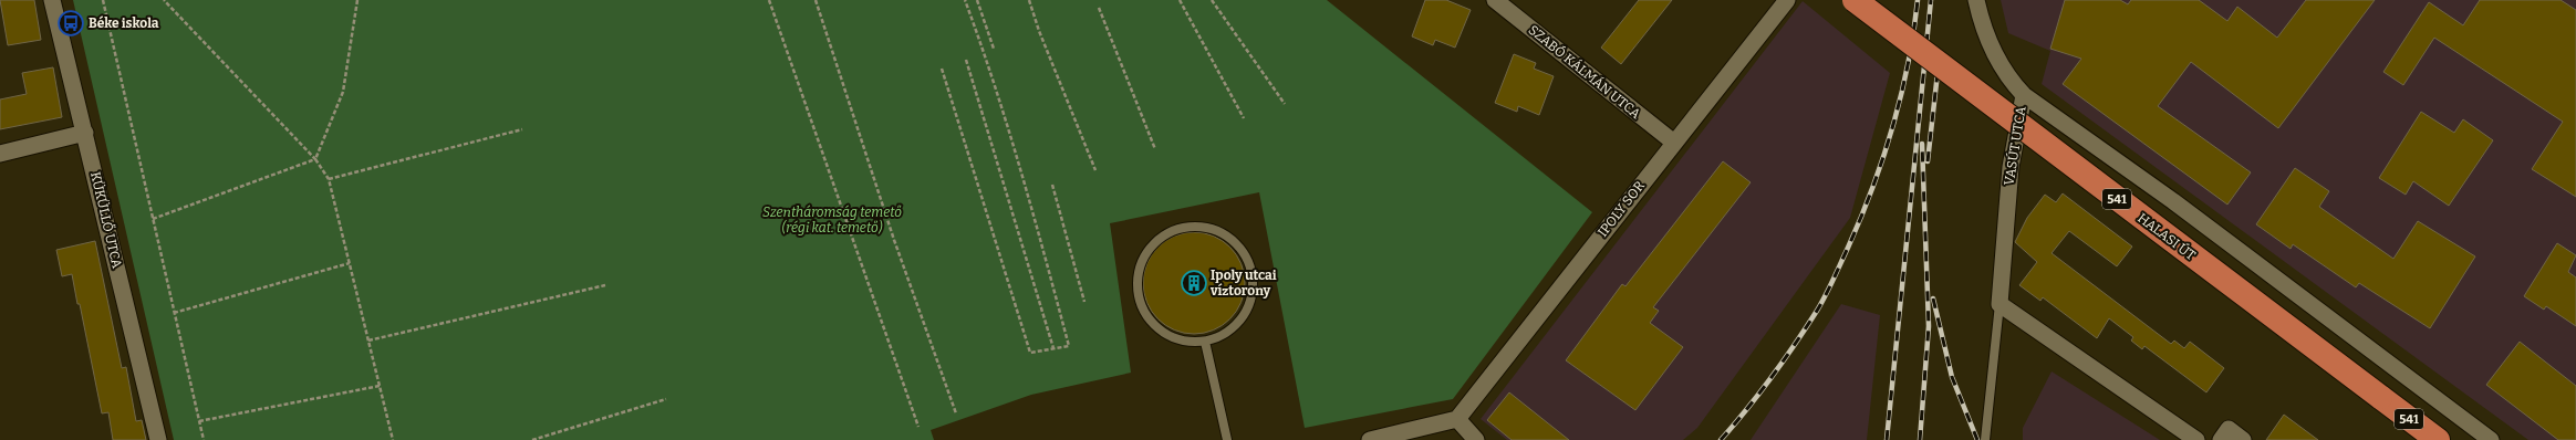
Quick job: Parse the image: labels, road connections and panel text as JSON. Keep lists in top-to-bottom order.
{
  "streets": {
    "main road": ["541", "HALASI ÚT"],
    "street": [
      "SZABÓ KÁLMÁN UTCA",
      "VASÚT UTCA",
      "IPOLY SOR",
      "KÜKÜLLŐ UTCA"
    ]
  },
  "crossings": [
    ["SZABÓ KÁLMÁN UTCA", "IPOLY SOR"]
  ],
  "parks": ["Szentháromság temető (régi kat. temető)"],
  "places": {
    "bus stop": ["Béke iskola"],
    "building": ["Ipoly utcai víztorony"]
  }
}
